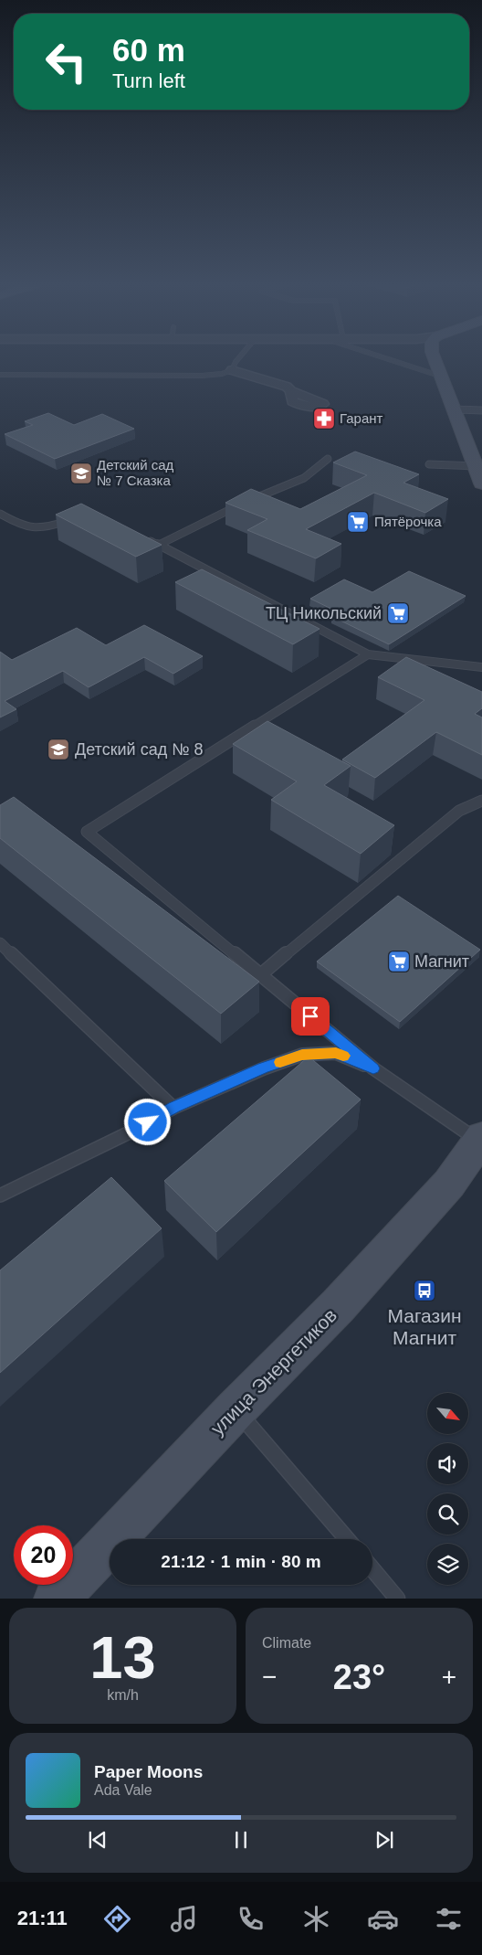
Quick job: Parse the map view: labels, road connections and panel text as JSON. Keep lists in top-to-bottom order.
{
  "streets": {
    "main road": ["улица Энергетиков"]
  },
  "places": {
    "pharmacy": ["Гарант"],
    "school or university": ["Детский сад № 7 Сказка", "Детский сад № 8"],
    "supermarket": ["Пятёрочка", "ТЦ Никольский", "Магнит"],
    "bus stop": ["Магазин Магнит"]
  },
  "north": "bottom right",
  "page": {
    "turn": ["60 m", "Turn left"],
    "limit": "20",
    "trip": "21:12 · 1 min · 80 m",
    "tile": [
      ["13", "km/h"],
      "Climate"
    ],
    "heat": ["−", "23°", "+"],
    "song": ["Paper Moons", "Ada Vale"],
    "tabs": "21:11"
  }
}
